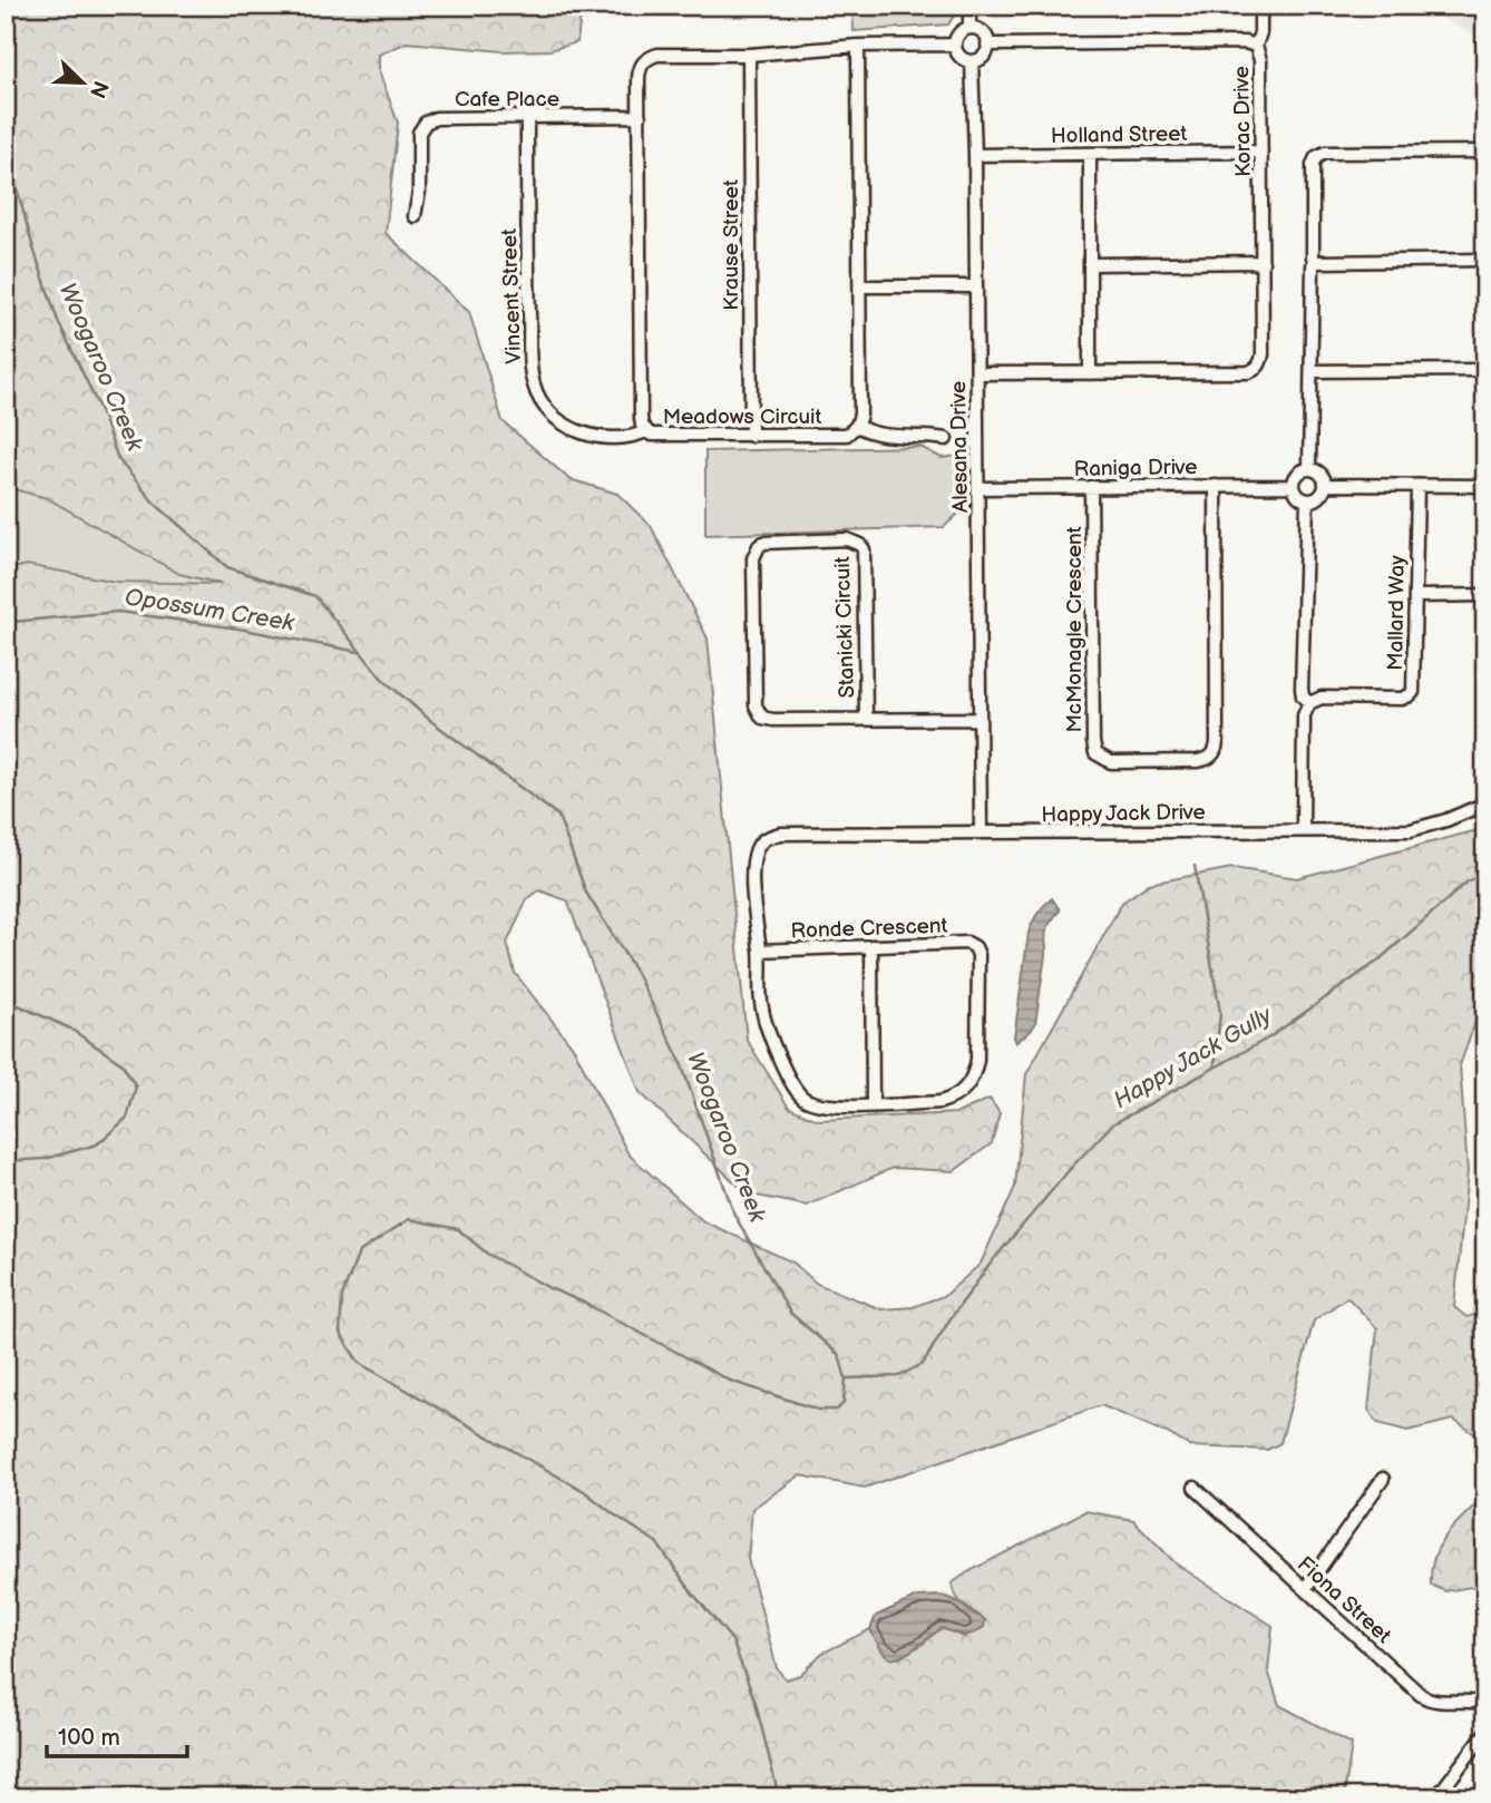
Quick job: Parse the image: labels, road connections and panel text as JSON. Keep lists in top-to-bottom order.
{
  "streets": {
    "street": [
      "Cafe Place",
      "Korac Drive",
      "Holland Street",
      "Krause Street",
      "Vincent Street",
      "Meadows Circuit",
      "Alesana Drive",
      "Raniga Drive",
      "Mallard Way",
      "Stanicki Circuit",
      "McMonagle Crescent",
      "Happy Jack Drive",
      "Ronde Crescent",
      "Fiona Street"
    ]
  },
  "crossings": [
    ["Cafe Place", "Vincent Street"],
    ["Cafe Place", "Meadows Circuit"],
    ["Korac Drive", "Holland Street"],
    ["Korac Drive", "Meadows Circuit"],
    ["Korac Drive", "Alesana Drive"],
    ["Holland Street", "Alesana Drive"],
    ["Krause Street", "Meadows Circuit"],
    ["Vincent Street", "Meadows Circuit"],
    ["Meadows Circuit", "Alesana Drive"],
    ["Alesana Drive", "Raniga Drive"],
    ["Alesana Drive", "Stanicki Circuit"],
    ["Alesana Drive", "Happy Jack Drive"],
    ["Raniga Drive", "McMonagle Crescent"],
    ["Happy Jack Drive", "Ronde Crescent"]
  ],
  "water": ["Woogaroo Creek", "Opossum Creek", "Happy Jack Gully"],
  "scale_bar": "100 m",
  "north": "bottom right"
}
